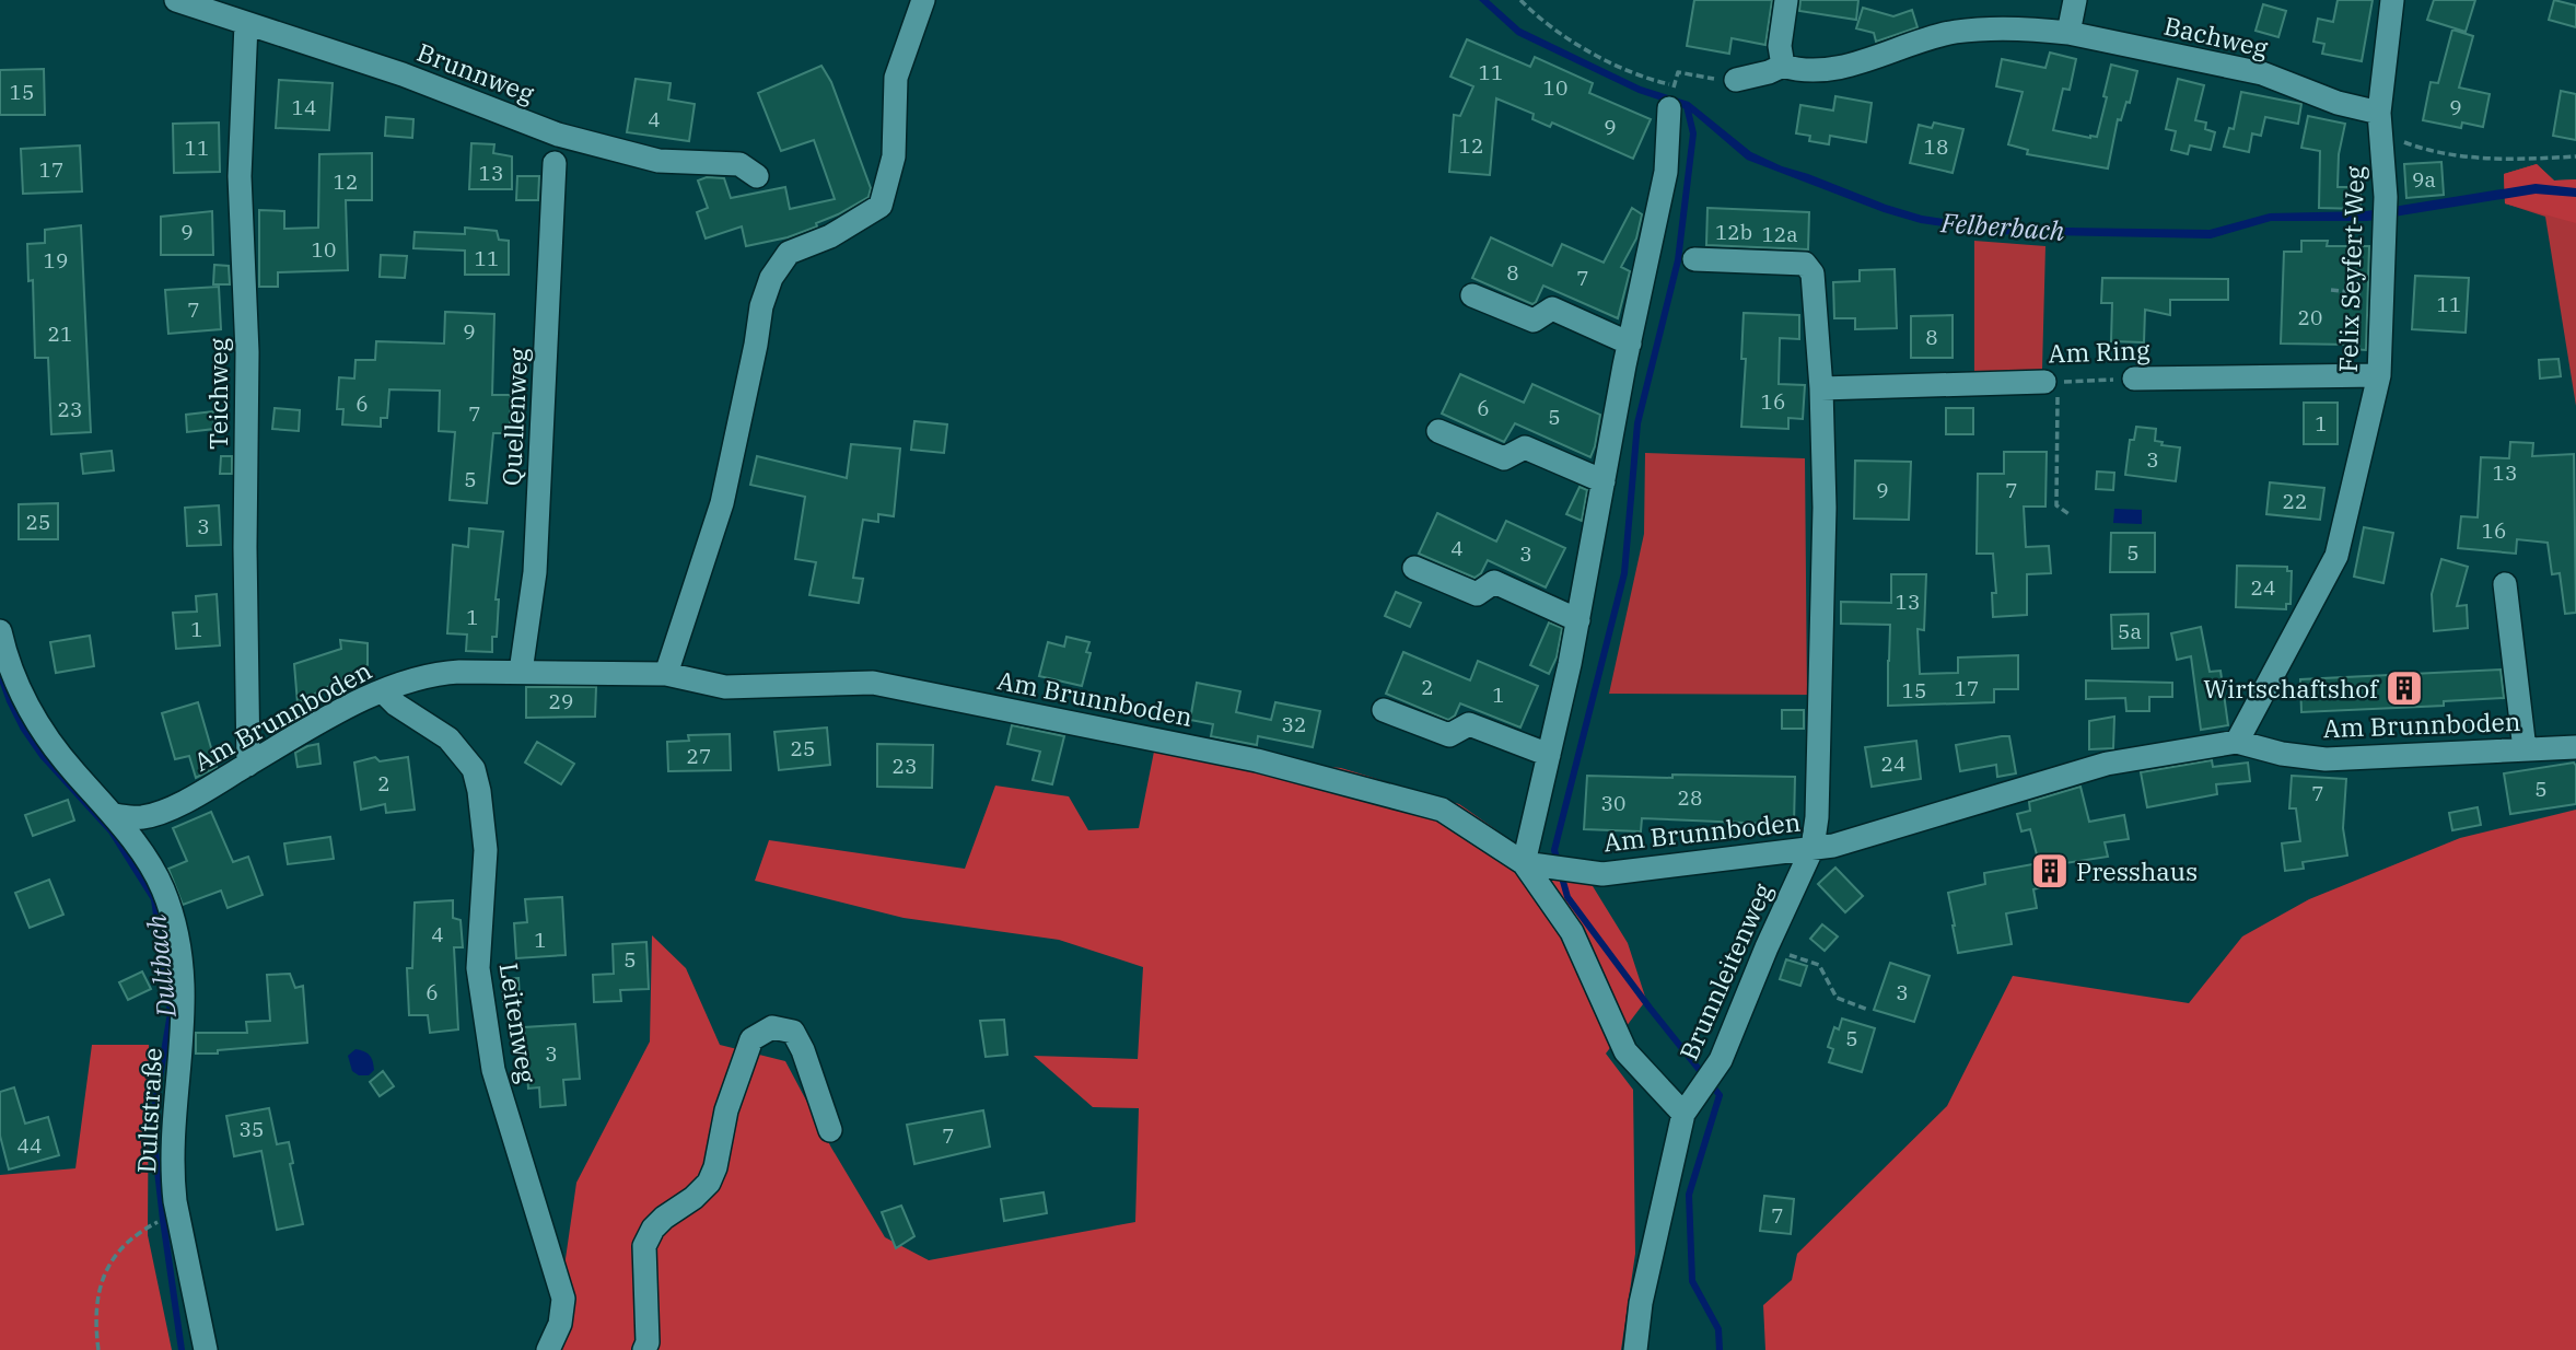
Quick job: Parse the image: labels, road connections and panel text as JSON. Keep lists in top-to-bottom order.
{
  "streets": {
    "street": [
      "Bachweg",
      "Brunnweg",
      "Felix Seyfert-Weg",
      "Am Ring",
      "Teichweg",
      "Quellenweg",
      "Am Brunnboden",
      "Brunnleitenweg",
      "Leitenweg",
      "Dultstraße"
    ]
  },
  "crossings": [
    ["Bachweg", "Felix Seyfert-Weg"],
    ["Brunnweg", "Teichweg"],
    ["Felix Seyfert-Weg", "Am Ring"],
    ["Felix Seyfert-Weg", "Am Brunnboden"],
    ["Teichweg", "Am Brunnboden"],
    ["Quellenweg", "Am Brunnboden"],
    ["Am Brunnboden", "Brunnleitenweg"],
    ["Am Brunnboden", "Leitenweg"],
    ["Am Brunnboden", "Dultstraße"]
  ],
  "water": ["Felberbach", "Dultbach"],
  "places": {
    "building": ["Wirtschaftshof", "Presshaus"]
  },
  "house_numbers": [
    "11",
    "10",
    "15",
    "14",
    "9",
    "4",
    "9",
    "12",
    "18",
    "11",
    "17",
    "13",
    "9a",
    "12",
    "9",
    "12b",
    "12a",
    "10",
    "11",
    "19",
    "8",
    "7",
    "11",
    "7",
    "20",
    "9",
    "21",
    "8",
    "16",
    "6",
    "6",
    "23",
    "7",
    "5",
    "1",
    "3",
    "13",
    "5",
    "9",
    "7",
    "22",
    "25",
    "3",
    "16",
    "4",
    "5",
    "3",
    "24",
    "13",
    "1",
    "1",
    "5a",
    "2",
    "17",
    "15",
    "1",
    "29",
    "32",
    "25",
    "27",
    "24",
    "23",
    "2",
    "5",
    "7",
    "28",
    "30",
    "4",
    "1",
    "5",
    "6",
    "3",
    "5",
    "3",
    "35",
    "7",
    "44",
    "7"
  ]
}
